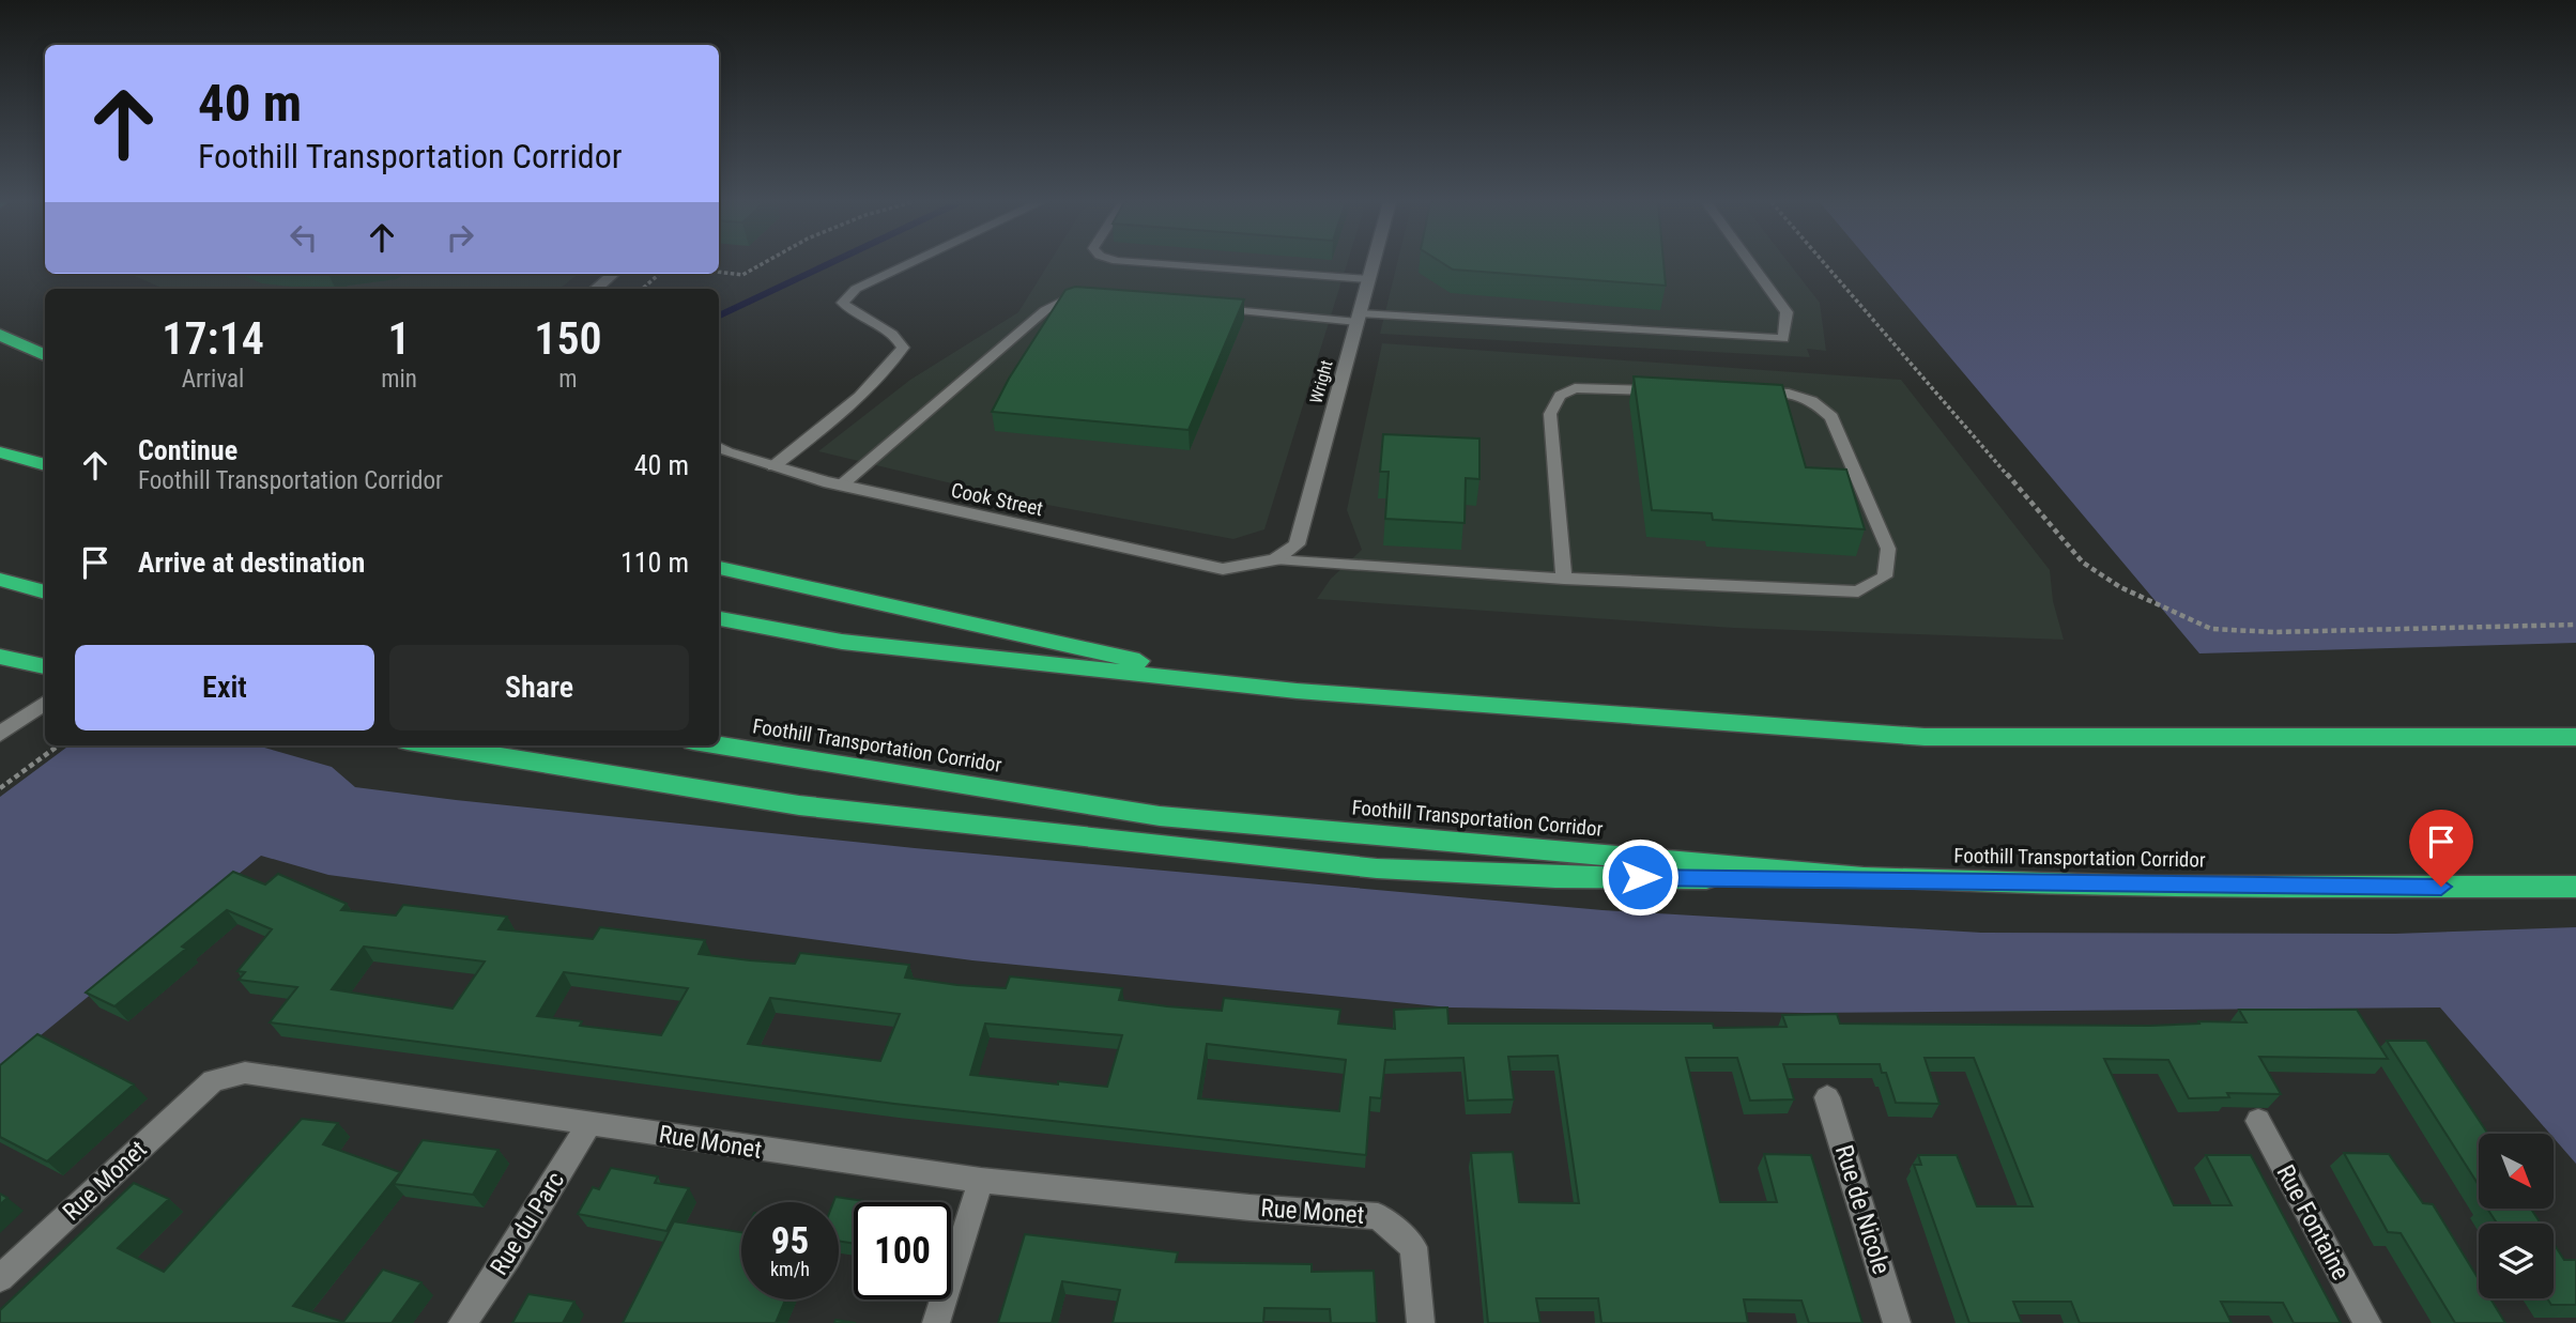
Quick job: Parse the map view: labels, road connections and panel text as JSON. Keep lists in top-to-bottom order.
{
  "streets": {
    "highway": ["Foothill Transportation Corridor"],
    "street": [
      "Wright",
      "Cook Street",
      "Rue Monet",
      "Rue de Nicole",
      "Rue Fontaine",
      "Rue du Parc"
    ]
  },
  "crossings": [
    ["Wright", "Cook Street"],
    ["Rue Monet", "Rue du Parc"]
  ],
  "north": "bottom right",
  "page": {
    "turn": ["40 m", "Foothill Transportation Corridor"],
    "eta": [
      "17:14",
      "Arrival",
      "1",
      "min",
      "150",
      "m"
    ],
    "list": [
      {
        "name": "Continue",
        "note": "Foothill Transportation Corridor",
        "value": "40 m"
      },
      {
        "name": "Arrive at destination",
        "value": "110 m"
      }
    ],
    "buttons": ["Exit", "Share"],
    "speed": "95 km/h",
    "limit": "100"
  }
}
